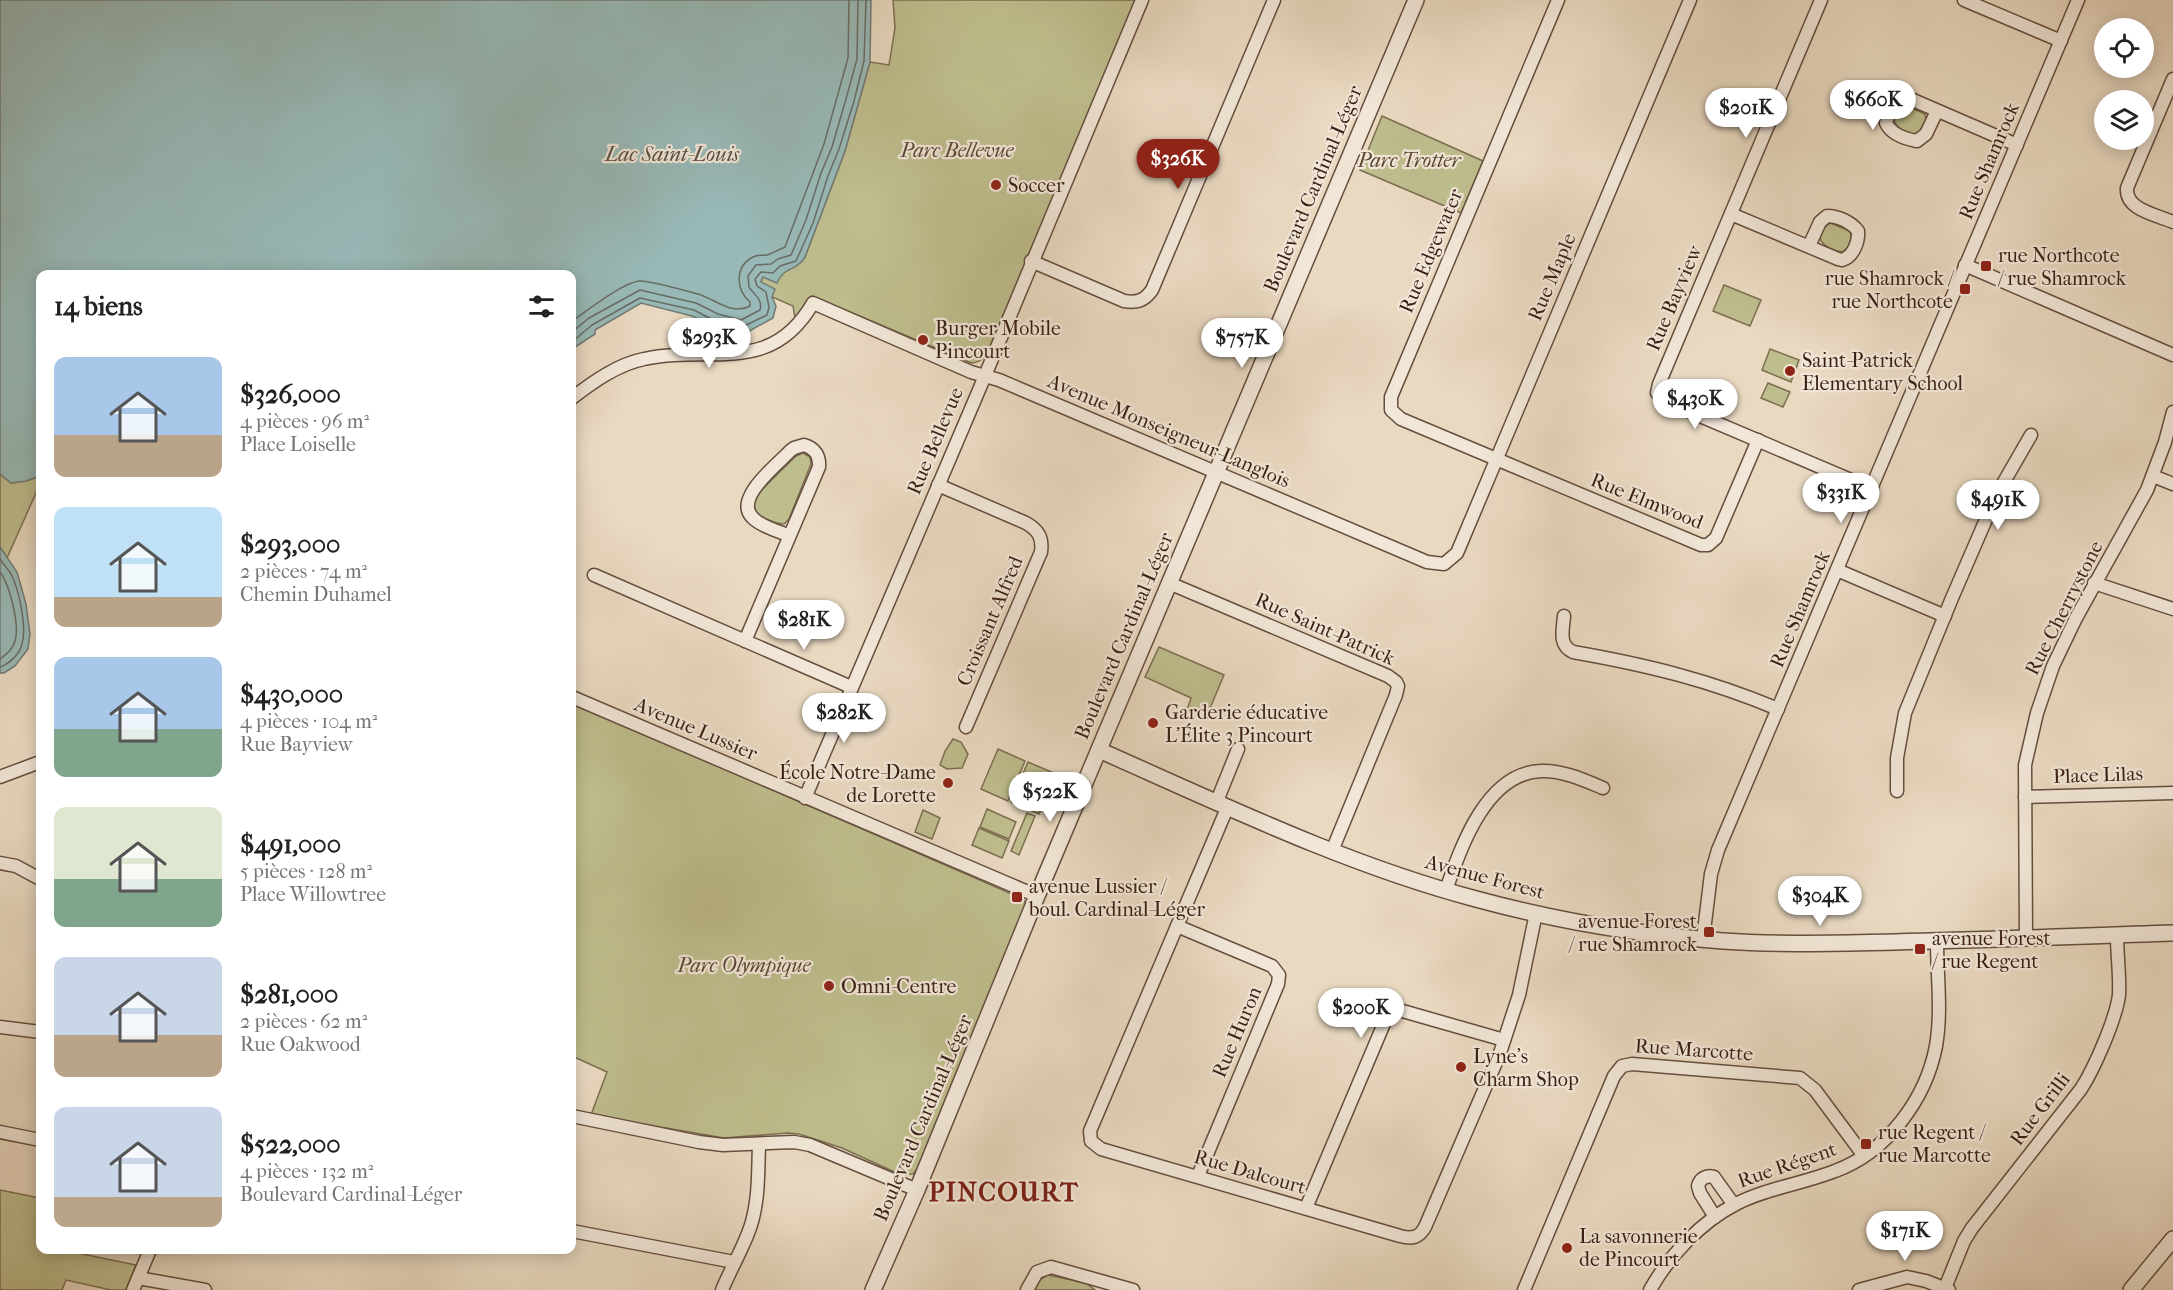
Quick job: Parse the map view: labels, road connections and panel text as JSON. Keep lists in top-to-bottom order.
{
  "streets": {
    "street": [
      "Rue Shamrock",
      "Boulevard Cardinal-Léger",
      "Rue Edgewater",
      "Rue Maple",
      "Rue Bayview",
      "Avenue Monseigneur-Langlois",
      "Rue Bellevue",
      "Rue Elmwood",
      "Rue Cherrystone",
      "Croissant Alfred",
      "Rue Saint-Patrick",
      "Avenue Lussier",
      "Place Lilas",
      "Avenue Forest",
      "Rue Huron",
      "Rue Marcotte",
      "Rue Grilli",
      "Rue Régent",
      "Rue Dalcourt"
    ]
  },
  "crossings": [
    ["Rue Shamrock", "Rue Bayview"],
    ["Rue Shamrock", "Avenue Forest"],
    ["Boulevard Cardinal-Léger", "Avenue Monseigneur-Langlois"],
    ["Boulevard Cardinal-Léger", "Rue Saint-Patrick"],
    ["Boulevard Cardinal-Léger", "Avenue Lussier"],
    ["Boulevard Cardinal-Léger", "Avenue Forest"],
    ["Rue Edgewater", "Rue Maple"],
    ["Rue Edgewater", "Rue Elmwood"],
    ["Rue Maple", "Avenue Monseigneur-Langlois"],
    ["Rue Maple", "Rue Elmwood"],
    ["Rue Bayview", "Rue Elmwood"],
    ["Avenue Monseigneur-Langlois", "Rue Bellevue"],
    ["Rue Bellevue", "Croissant Alfred"],
    ["Rue Bellevue", "Avenue Lussier"],
    ["Rue Cherrystone", "Place Lilas"],
    ["Rue Cherrystone", "Avenue Forest"],
    ["Rue Saint-Patrick", "Avenue Forest"],
    ["Avenue Forest", "Rue Grilli"],
    ["Avenue Forest", "Rue Régent"],
    ["Avenue Forest", "Rue Dalcourt"],
    ["Rue Huron", "Rue Dalcourt"],
    ["Rue Marcotte", "Rue Régent"]
  ],
  "districts": ["PINCOURT"],
  "water": ["Lac Saint-Louis"],
  "parks": ["Parc Bellevue", "Parc Trotter", "Parc Olympique"],
  "places": {
    "other": [
      "Soccer",
      "Burger Mobile Pincourt",
      "Saint-Patrick Elementary School",
      "Garderie éducative L'Élite 3 Pincourt",
      "École Notre-Dame de Lorette",
      "Omni-Centre",
      "Lyne's Charm Shop",
      "La savonnerie de Pincourt"
    ],
    "transit": [
      "rue Northcote / rue Shamrock",
      "rue Shamrock / rue Northcote",
      "avenue Lussier / boul. Cardinal-Léger",
      "avenue Forest / rue Shamrock",
      "avenue Forest / rue Regent",
      "rue Regent / rue Marcotte"
    ]
  },
  "page": {
    "price": [
      "$660K",
      "$201K",
      "$326K",
      "$293K",
      "$757K",
      "$430K",
      "$331K",
      "$491K",
      "$281K",
      "$282K",
      "$522K",
      "$304K",
      "$200K",
      "$171K"
    ],
    "heading": "14 biens",
    "list": [
      {
        "name": "$326,000",
        "note": "4 pièces · 96 m² · Place Loiselle"
      },
      {
        "name": "$293,000",
        "note": "2 pièces · 74 m² · Chemin Duhamel"
      },
      {
        "name": "$430,000",
        "note": "4 pièces · 104 m² · Rue Bayview"
      },
      {
        "name": "$491,000",
        "note": "5 pièces · 128 m² · Place Willowtree"
      },
      {
        "name": "$281,000",
        "note": "2 pièces · 62 m² · Rue Oakwood"
      },
      {
        "name": "$522,000",
        "note": "4 pièces · 132 m² · Boulevard Cardinal-Léger"
      }
    ]
  }
}
